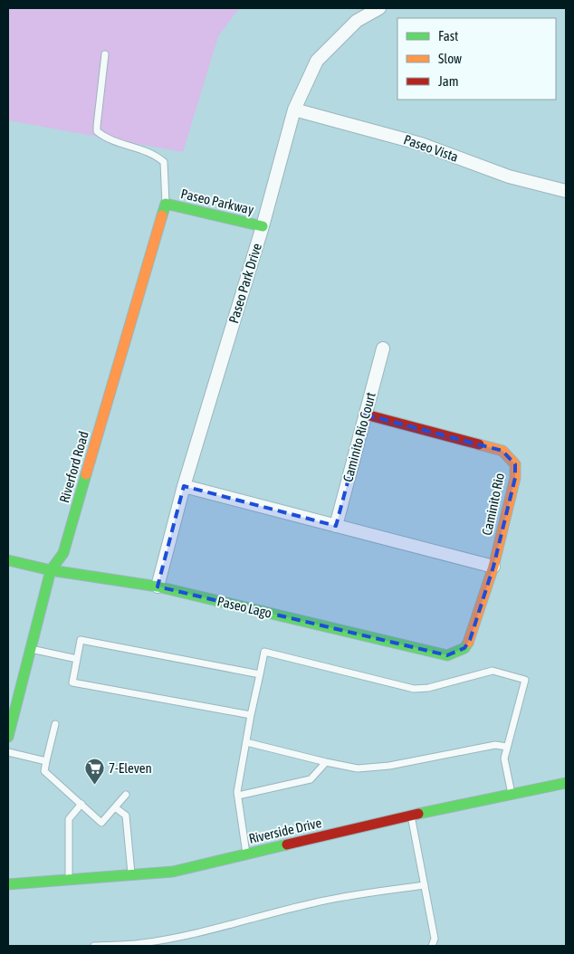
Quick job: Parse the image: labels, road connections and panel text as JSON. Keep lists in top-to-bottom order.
{
  "streets": {
    "street": [
      "Paseo Vista",
      "Paseo Parkway",
      "Paseo Park Drive",
      "Caminito Rio Court",
      "Riverford Road",
      "Caminito Rio",
      "Paseo Lago",
      "Riverside Drive"
    ]
  },
  "crossings": [
    ["Paseo Vista", "Paseo Park Drive"],
    ["Paseo Parkway", "Paseo Park Drive"],
    ["Paseo Parkway", "Riverford Road"],
    ["Paseo Park Drive", "Paseo Lago"],
    ["Caminito Rio Court", "Caminito Rio"],
    ["Riverford Road", "Paseo Lago"],
    ["Caminito Rio", "Paseo Lago"]
  ],
  "places": {
    "supermarket": ["7-Eleven"]
  },
  "legend": ["Fast", "Slow", "Jam"]
}
